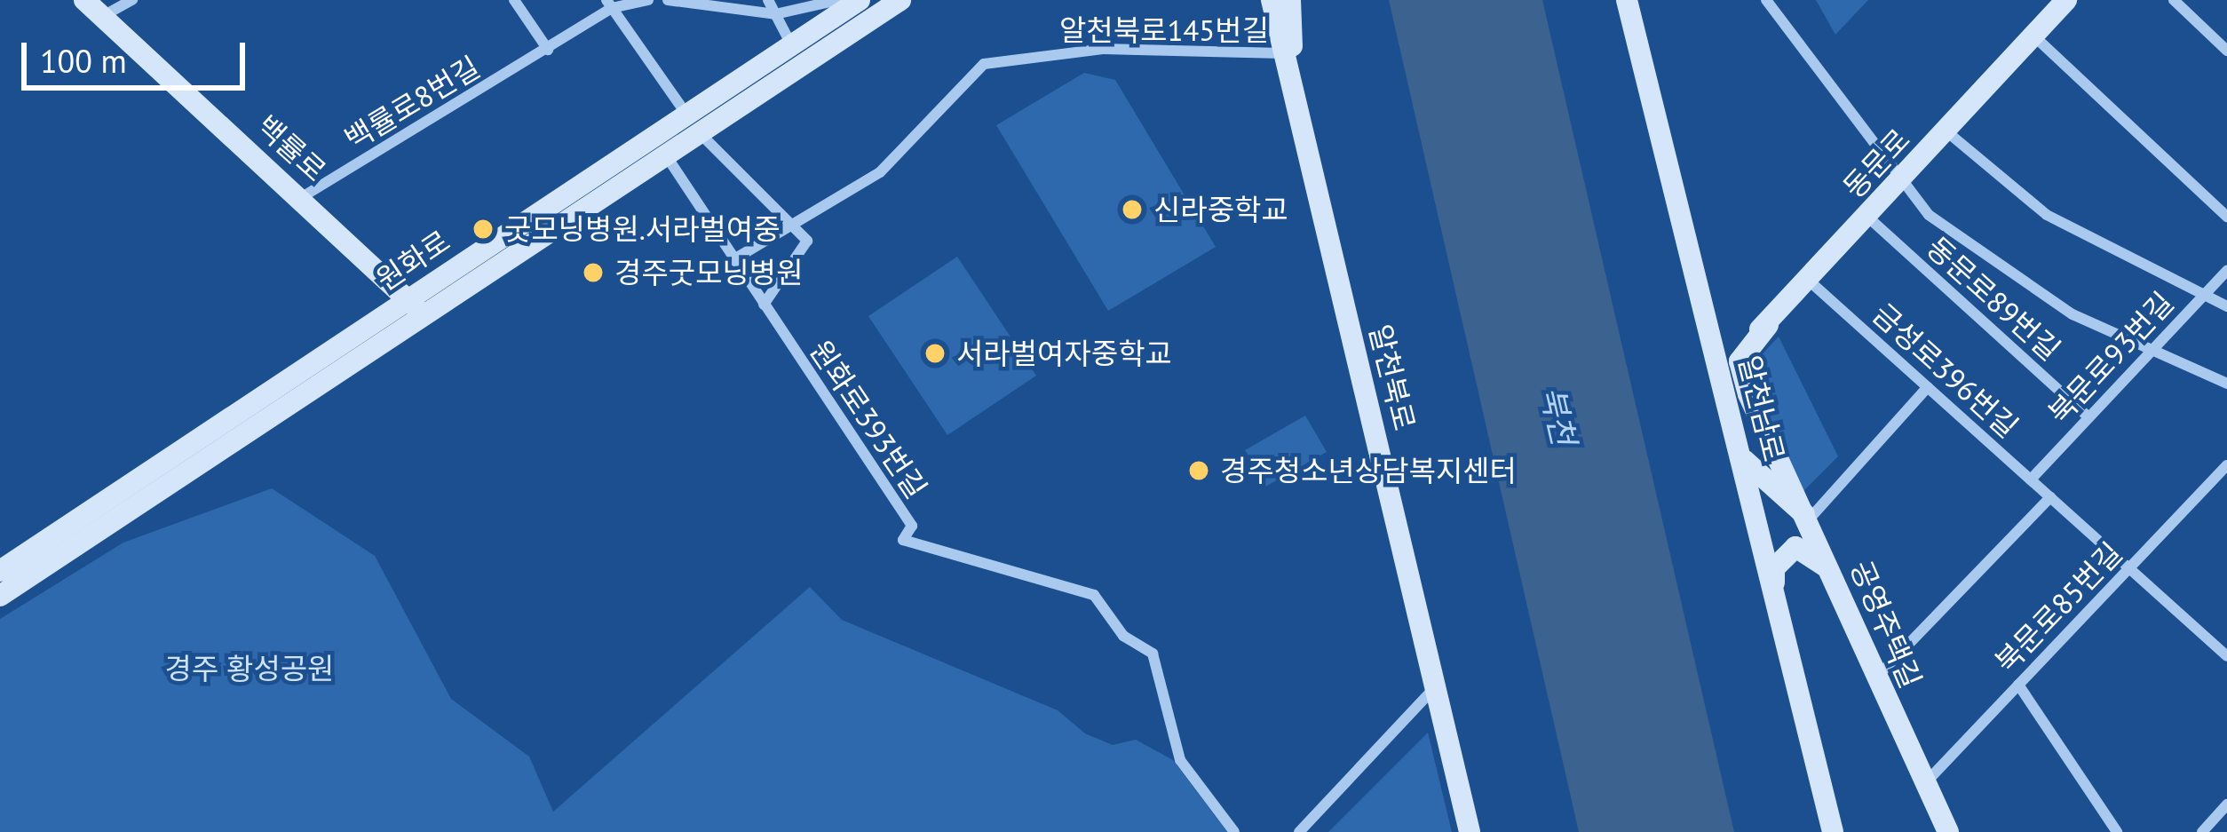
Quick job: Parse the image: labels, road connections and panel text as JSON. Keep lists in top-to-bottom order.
{
  "streets": {
    "street": [
      "알천북로145번길",
      "백률로8번길",
      "백률로",
      "동문로",
      "원화로",
      "동문로89번길",
      "북문로93번길",
      "금성로396번길",
      "알천북로",
      "알천남로",
      "원화로393번길",
      "북문로85번길",
      "공영주택길"
    ]
  },
  "crossings": [
    ["알천북로145번길", "알천북로"],
    ["알천북로145번길", "원화로393번길"],
    ["백률로8번길", "백률로"],
    ["백률로", "원화로"],
    ["동문로", "동문로89번길"],
    ["동문로", "금성로396번길"],
    ["동문로", "알천남로"],
    ["원화로", "원화로393번길"],
    ["동문로89번길", "북문로93번길"],
    ["북문로93번길", "금성로396번길"],
    ["금성로396번길", "북문로85번길"],
    ["알천남로", "공영주택길"],
    ["북문로85번길", "공영주택길"]
  ],
  "water": ["북천"],
  "parks": ["경주 황성공원"],
  "places": [
    "신라중학교",
    "굿모닝병원.서라벌여중",
    "경주굿모닝병원",
    "서라벌여자중학교",
    "경주청소년상담복지센터"
  ],
  "scale_bar": "100 m"
}
